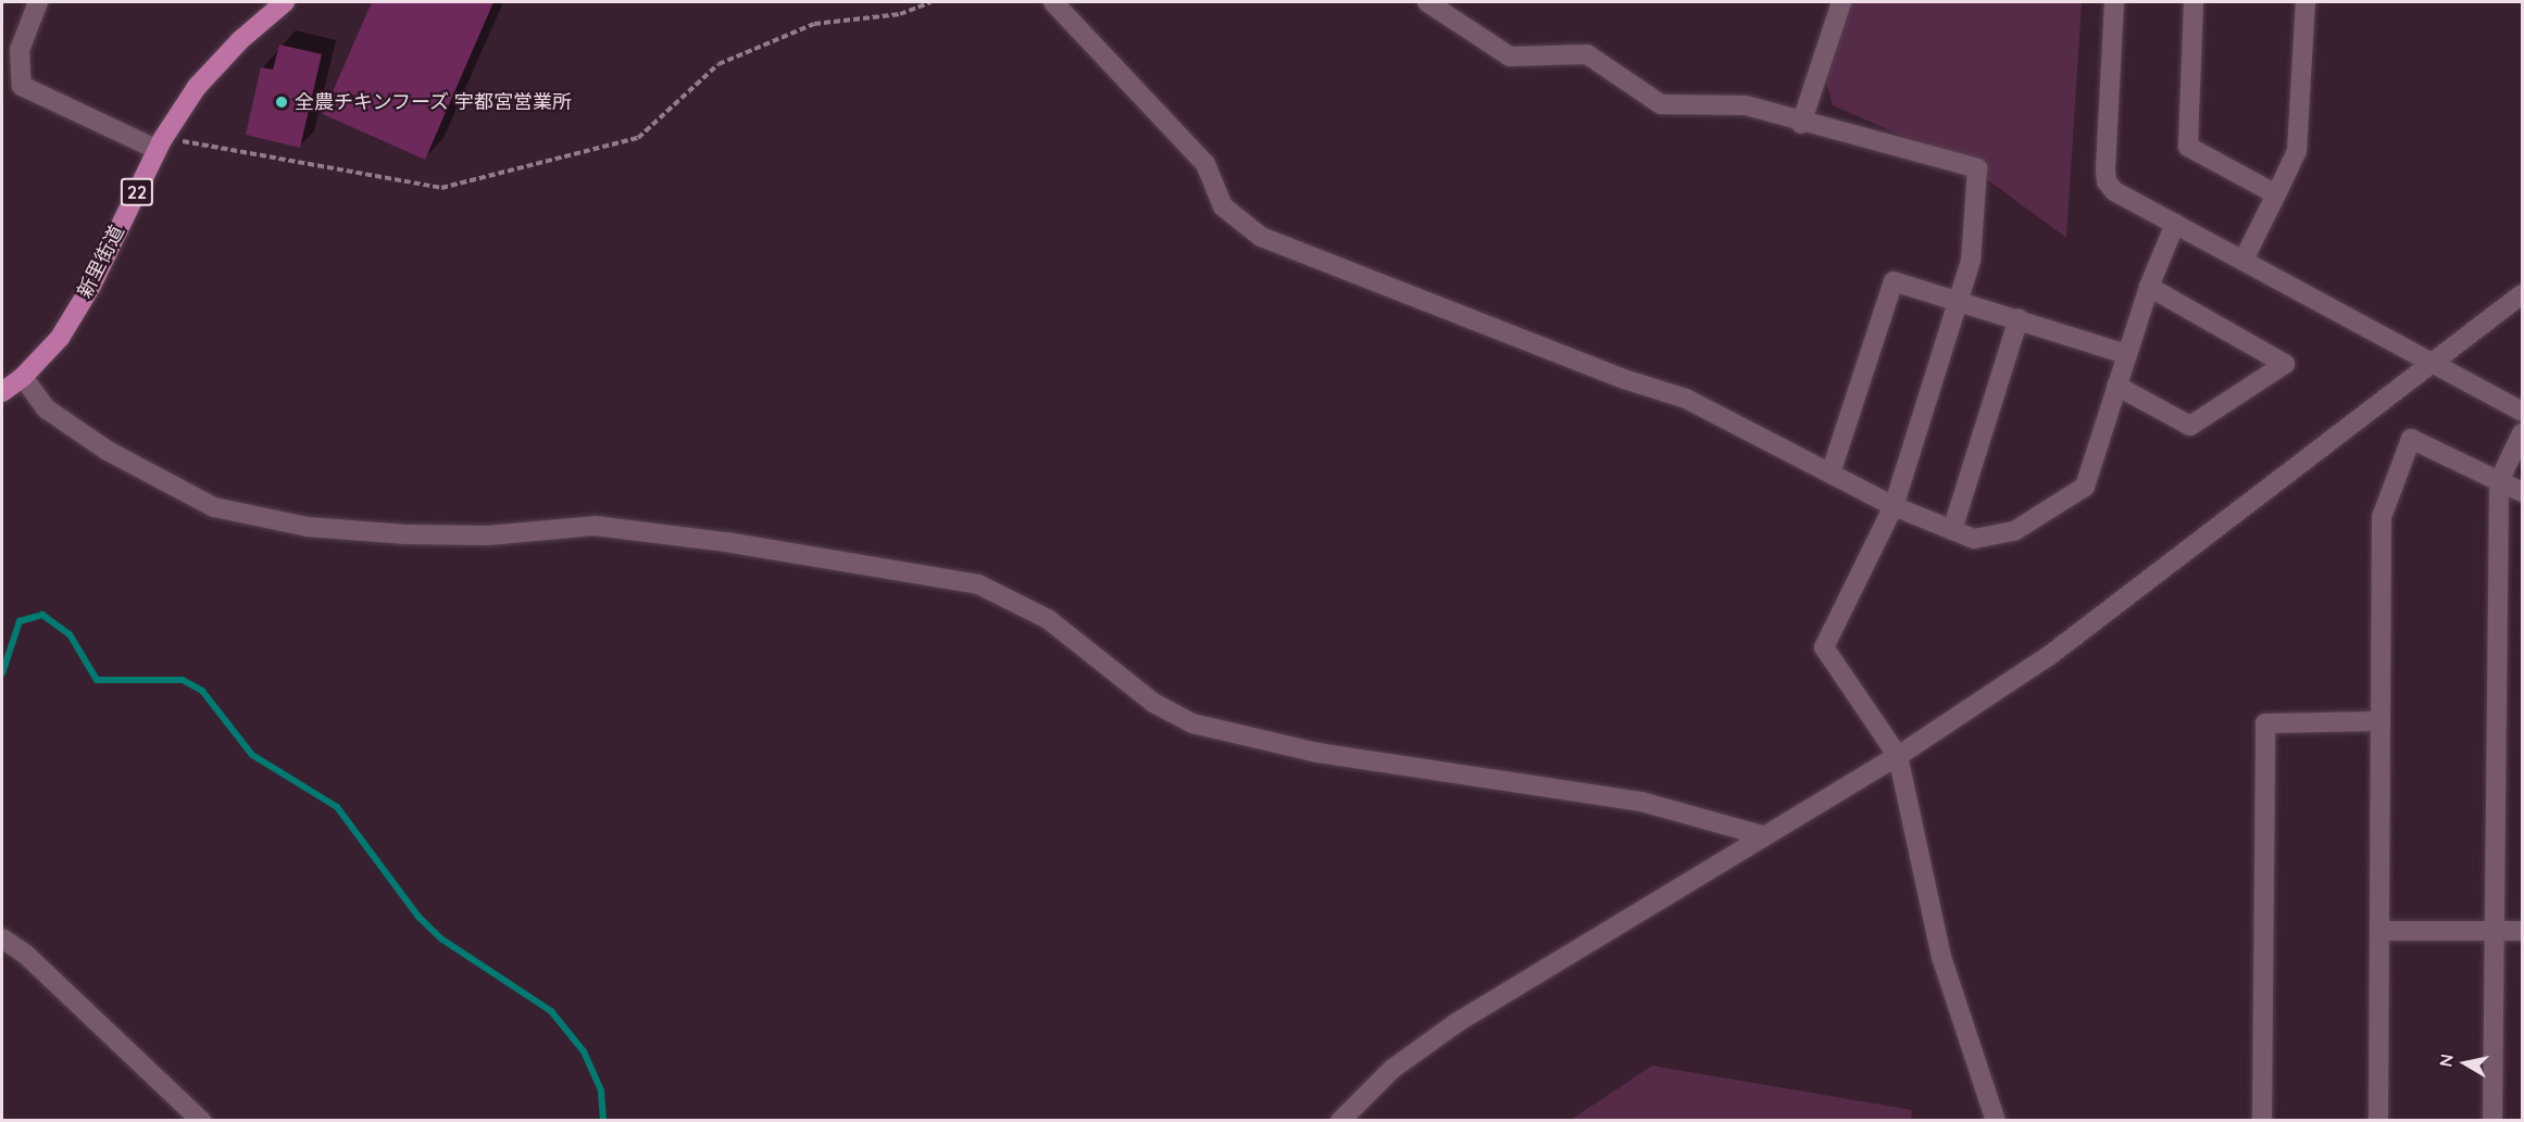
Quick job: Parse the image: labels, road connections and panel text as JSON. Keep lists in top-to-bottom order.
{
  "streets": {
    "main road": ["22", "新里街道"]
  },
  "places": ["全農チキンフーズ 宇都宮営業所"],
  "north": "left"
}
